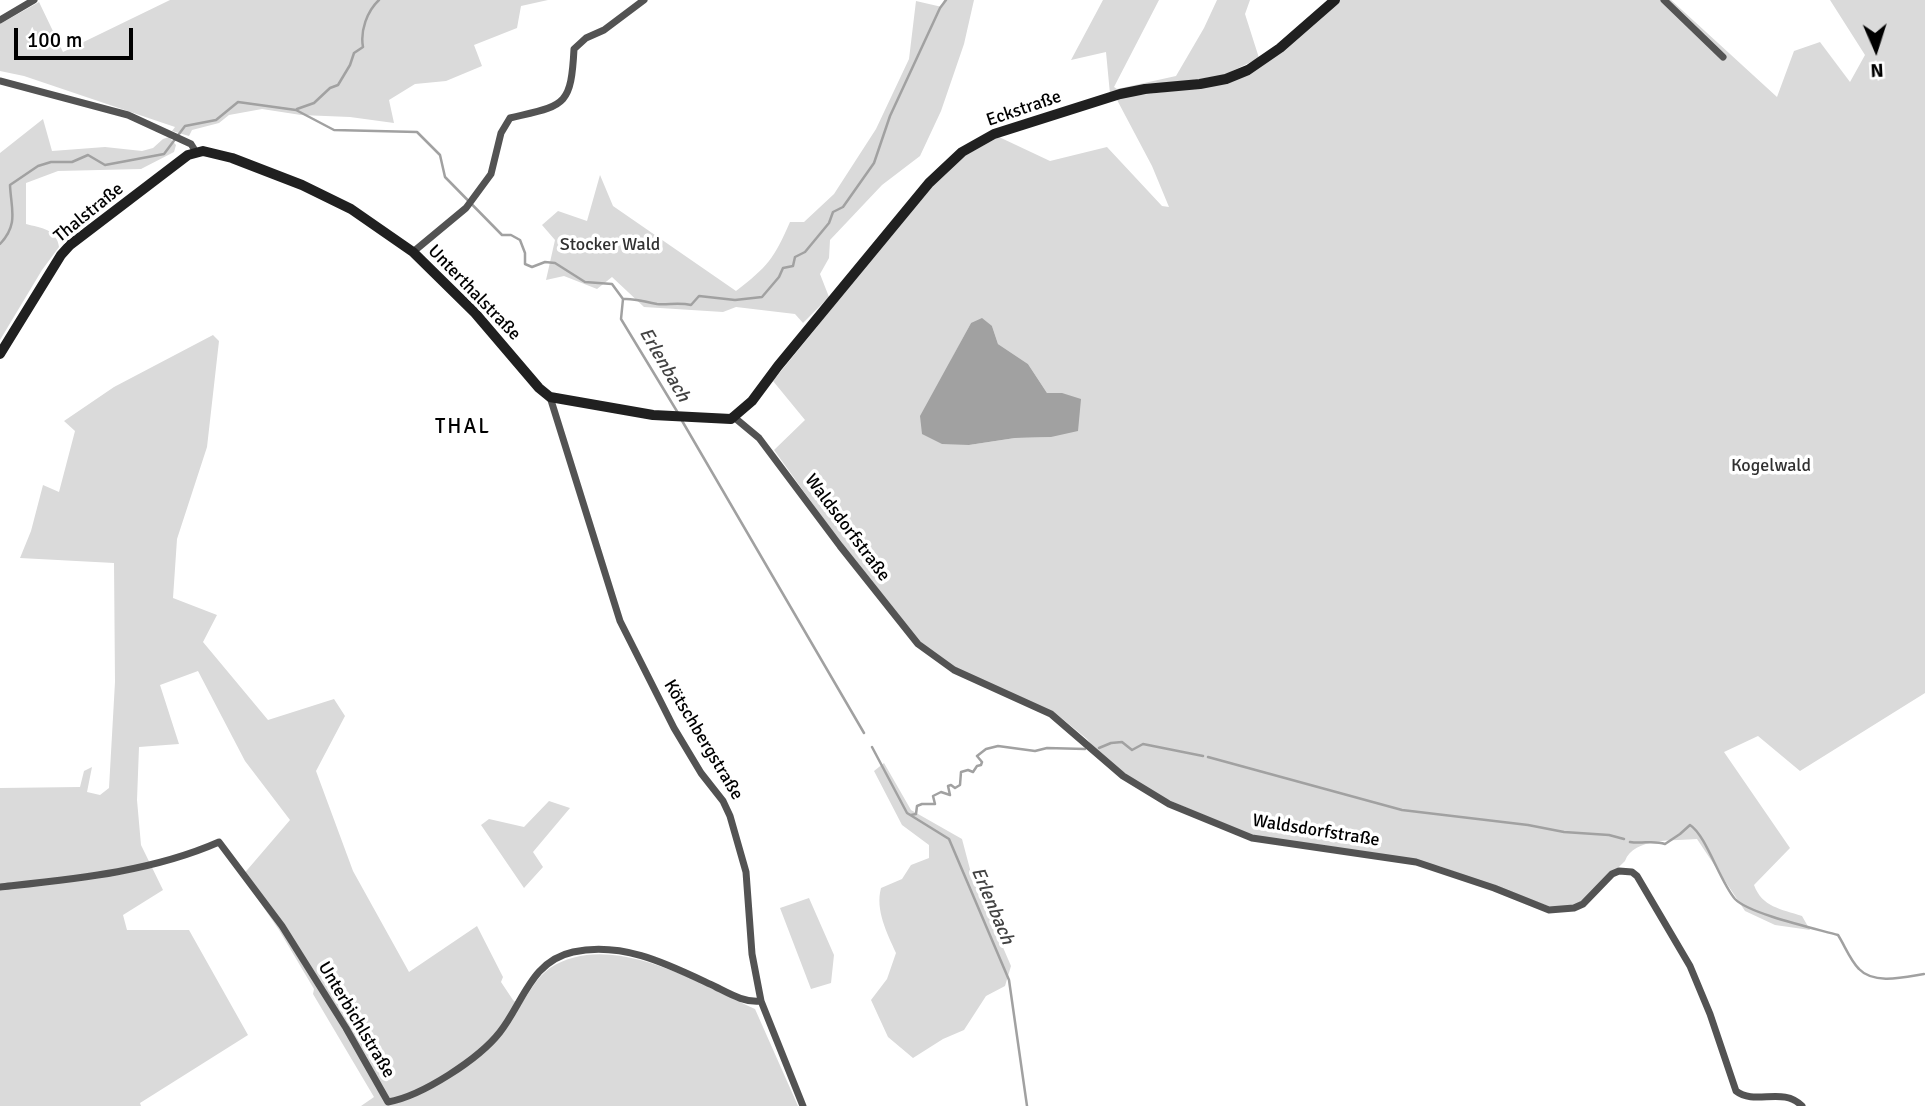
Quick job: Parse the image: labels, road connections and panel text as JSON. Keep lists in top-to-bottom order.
{
  "streets": {
    "street": [
      "Eckstraße",
      "Thalstraße",
      "Unterthalstraße",
      "Waldsdorfstraße",
      "Kötschbergstraße",
      "Unterbichlstraße"
    ]
  },
  "crossings": [
    ["Eckstraße", "Waldsdorfstraße"],
    ["Thalstraße", "Unterthalstraße"],
    ["Unterthalstraße", "Kötschbergstraße"],
    ["Kötschbergstraße", "Unterbichlstraße"]
  ],
  "districts": ["THAL"],
  "water": ["Erlenbach"],
  "parks": ["Stocker Wald", "Kogelwald"],
  "scale_bar": "100 m",
  "north": "bottom"
}
